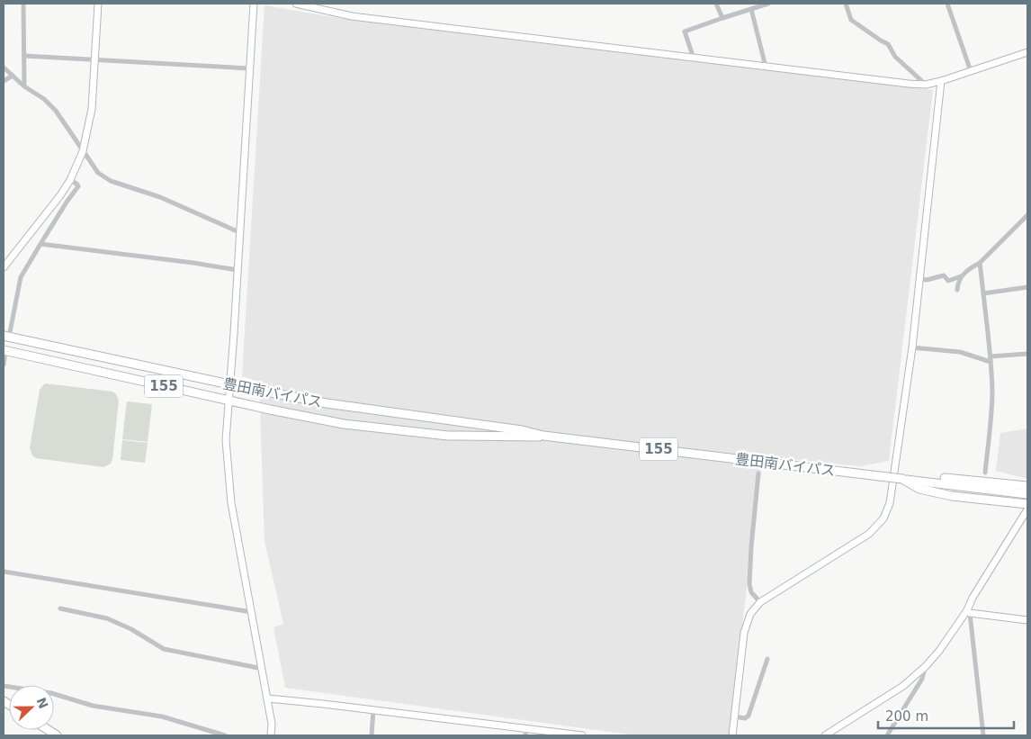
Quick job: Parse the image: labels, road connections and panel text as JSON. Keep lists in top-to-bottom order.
{
  "streets": {
    "highway": ["155", "豊田南バイパス"]
  },
  "crossings": [
    ["155", "豊田南バイパス"]
  ],
  "scale_bar": "200 m",
  "north": "right"
}
